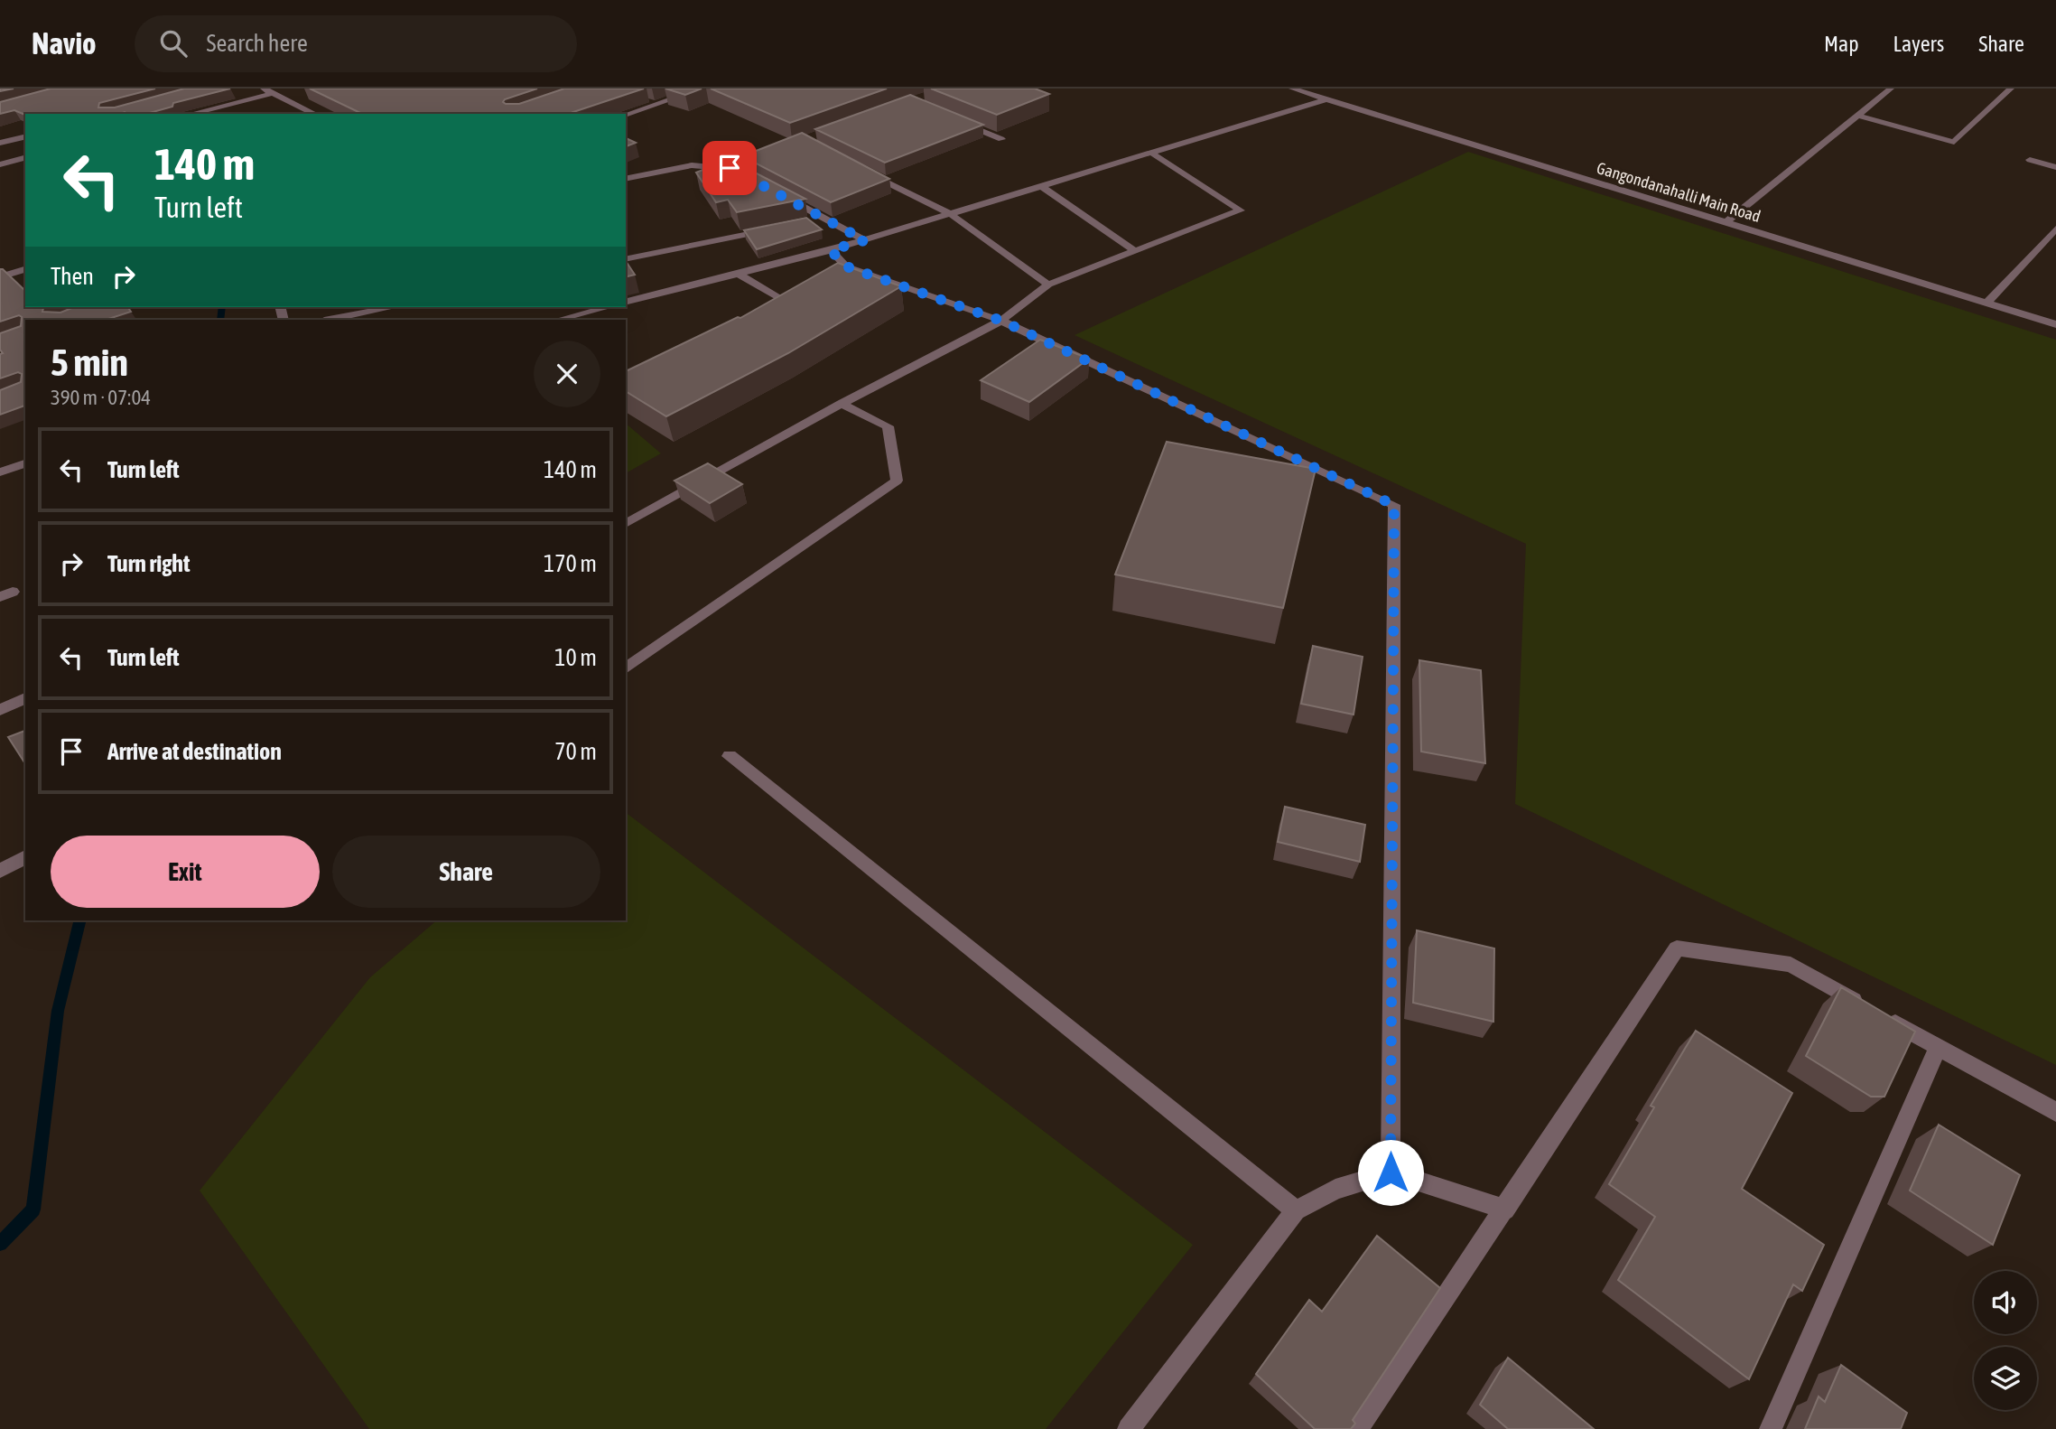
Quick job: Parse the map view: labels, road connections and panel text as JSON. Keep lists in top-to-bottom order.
{
  "streets": {
    "street": ["Gangondanahalli Main Road"]
  },
  "page": {
    "header": "Navio",
    "search": "Search here",
    "nav": ["Map", "Layers", "Share"],
    "turn": ["140 m", "Turn left"],
    "then": "Then",
    "heading": ["5 min", "390 m · 07:04"],
    "list": [
      {
        "name": "Turn left",
        "value": "140 m"
      },
      {
        "name": "Turn right",
        "value": "170 m"
      },
      {
        "name": "Turn left",
        "value": "10 m"
      },
      {
        "name": "Arrive at destination",
        "value": "70 m"
      }
    ],
    "buttons": ["Exit", "Share"]
  }
}
